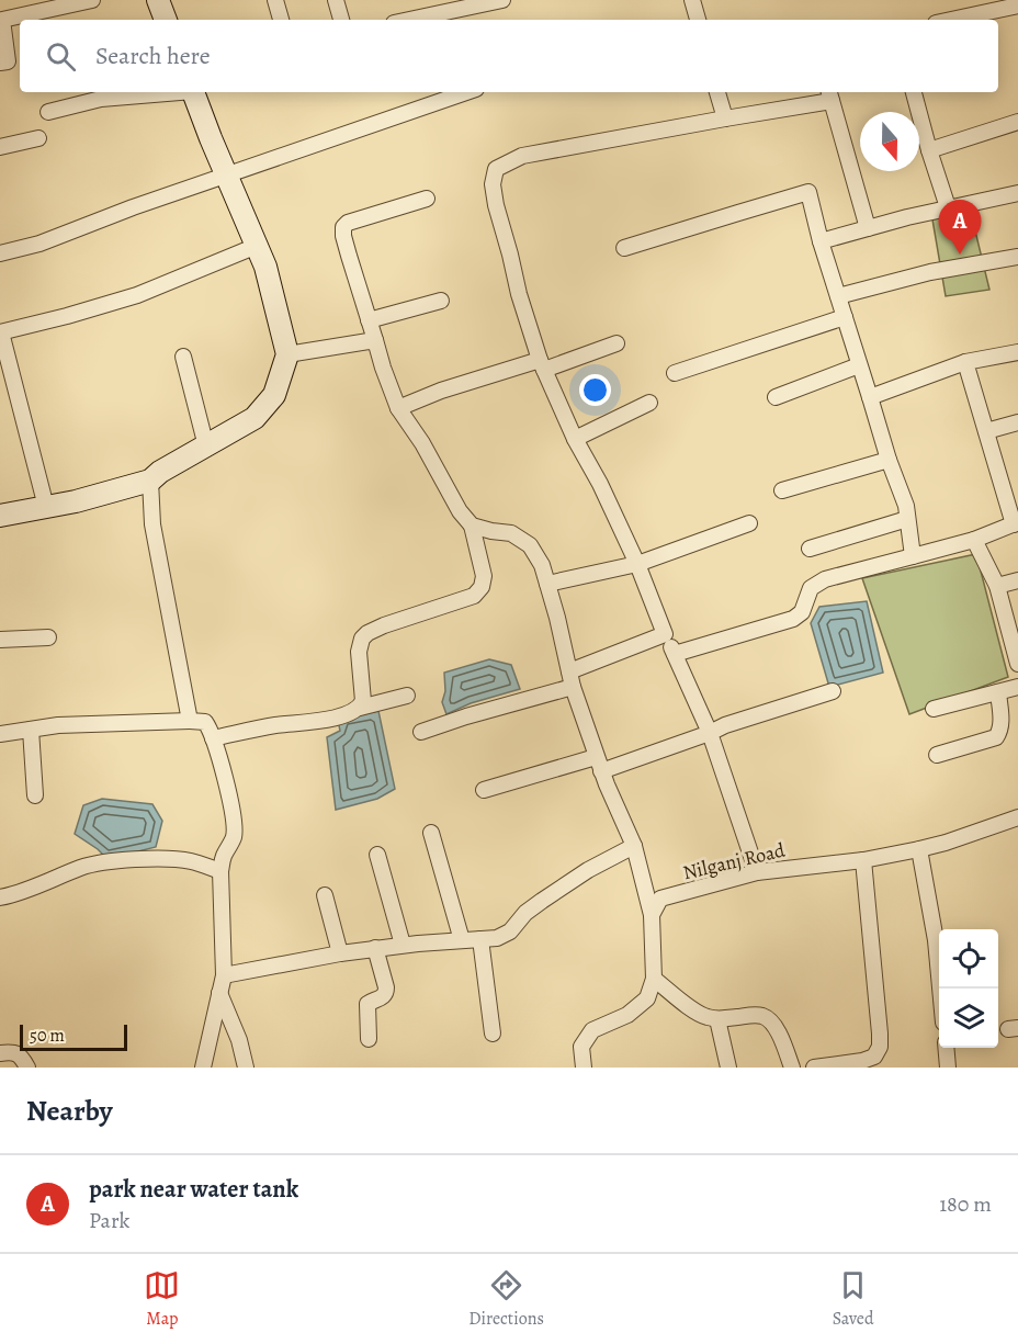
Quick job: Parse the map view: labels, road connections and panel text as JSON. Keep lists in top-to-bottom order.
{
  "streets": {
    "street": ["Nilganj Road"]
  },
  "scale_bar": "50 m",
  "north": "bottom",
  "page": {
    "search": "Search here",
    "pins": "A",
    "scale": "50 m",
    "heading": "Nearby",
    "list": [
      {
        "mark": "A",
        "name": "park near water tank",
        "note": "Park",
        "value": "180 m"
      }
    ],
    "nav": ["Map", "Directions", "Saved"]
  }
}
